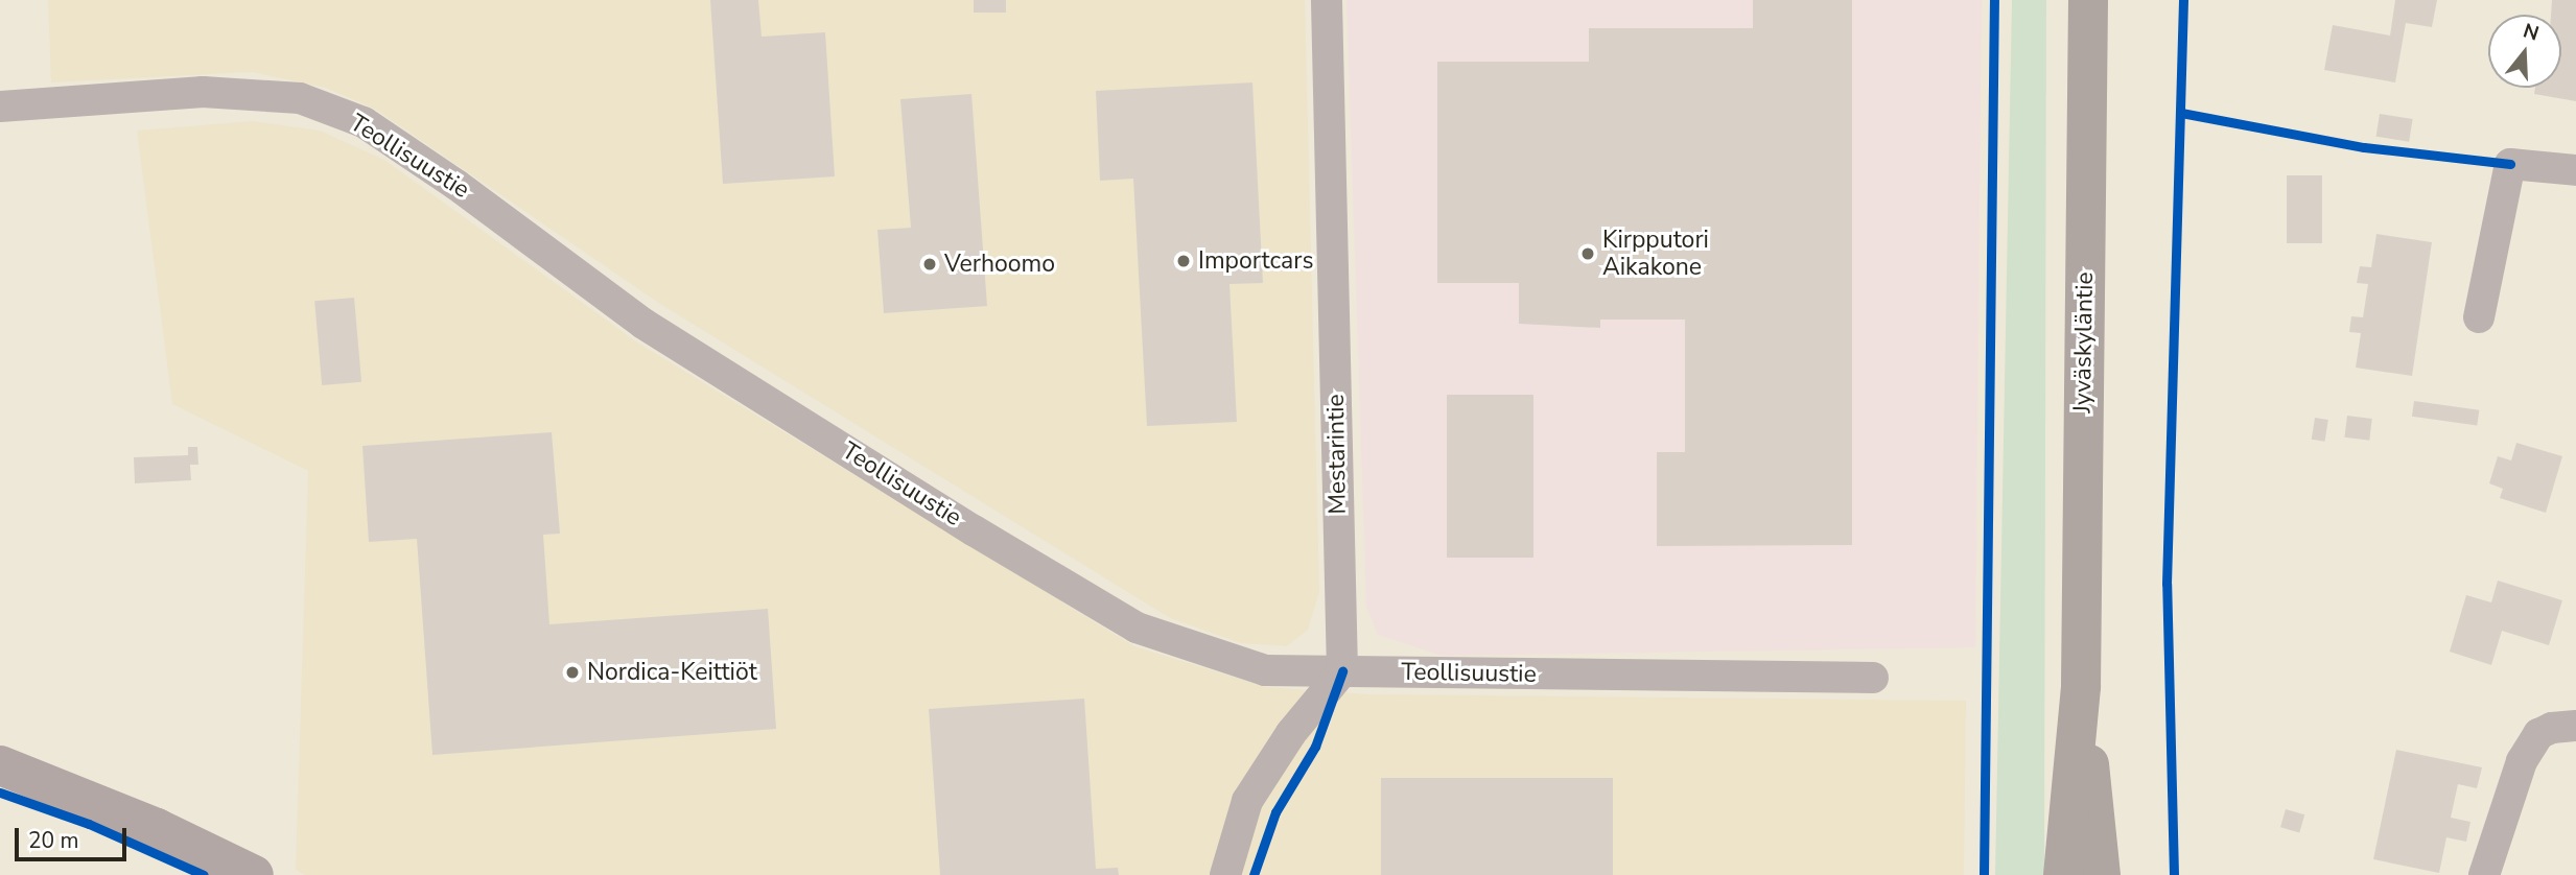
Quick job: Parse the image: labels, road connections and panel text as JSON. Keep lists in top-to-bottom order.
{
  "streets": {
    "highway": ["Jyväskyläntie"],
    "street": ["Teollisuustie", "Mestarintie"]
  },
  "crossings": [
    ["Teollisuustie", "Mestarintie"]
  ],
  "places": [
    "Kirpputori Aikakone",
    "Importcars",
    "Verhoomo",
    "Nordica-Keittiöt"
  ],
  "scale_bar": "20 m",
  "north": "top"
}
